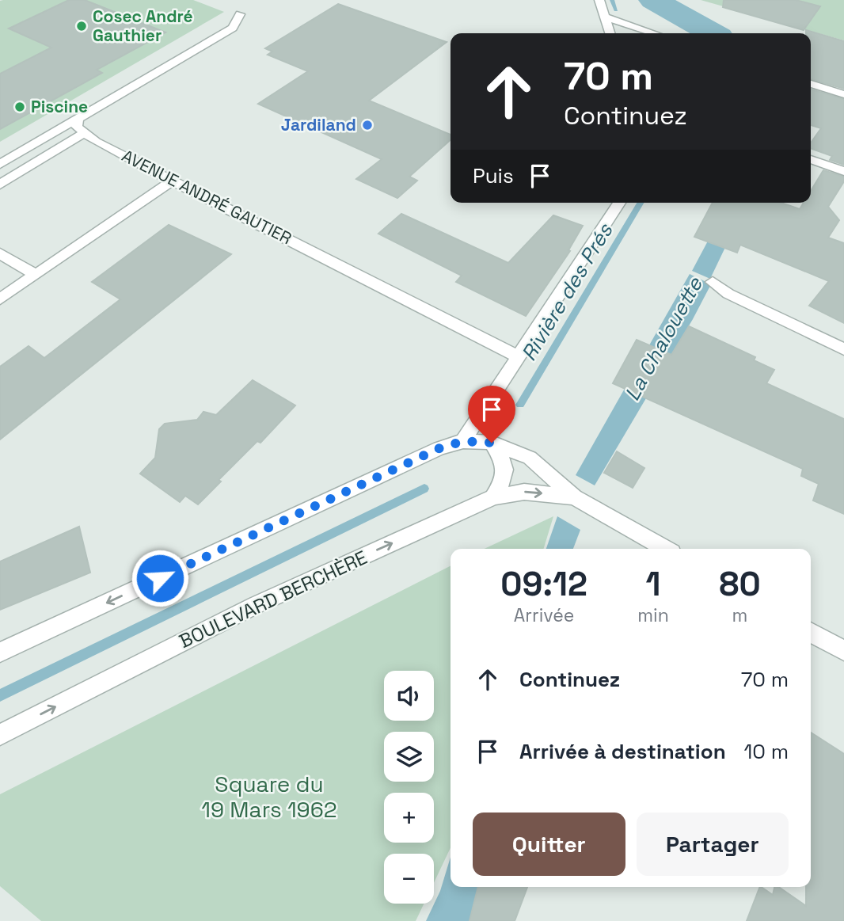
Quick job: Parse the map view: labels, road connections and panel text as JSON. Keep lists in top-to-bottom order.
{
  "streets": {
    "street": ["AVENUE ANDRÉ GAUTIER", "BOULEVARD BERCHÈRE"]
  },
  "water": ["Rivière des Prés", "La Chalouette"],
  "parks": ["Square du 19 Mars 1962"],
  "places": ["Cosec André Gauthier", "Piscine", "Jardiland"],
  "page": {
    "turn": ["70 m", "Continuez"],
    "then": "Puis",
    "eta": [
      "09:12",
      "Arrivée",
      "1",
      "min",
      "80",
      "m"
    ],
    "list": [
      {
        "name": "Continuez",
        "value": "70 m"
      },
      {
        "name": "Arrivée à destination",
        "value": "10 m"
      }
    ],
    "map_buttons": ["+", "−"],
    "buttons": ["Quitter", "Partager"]
  }
}
